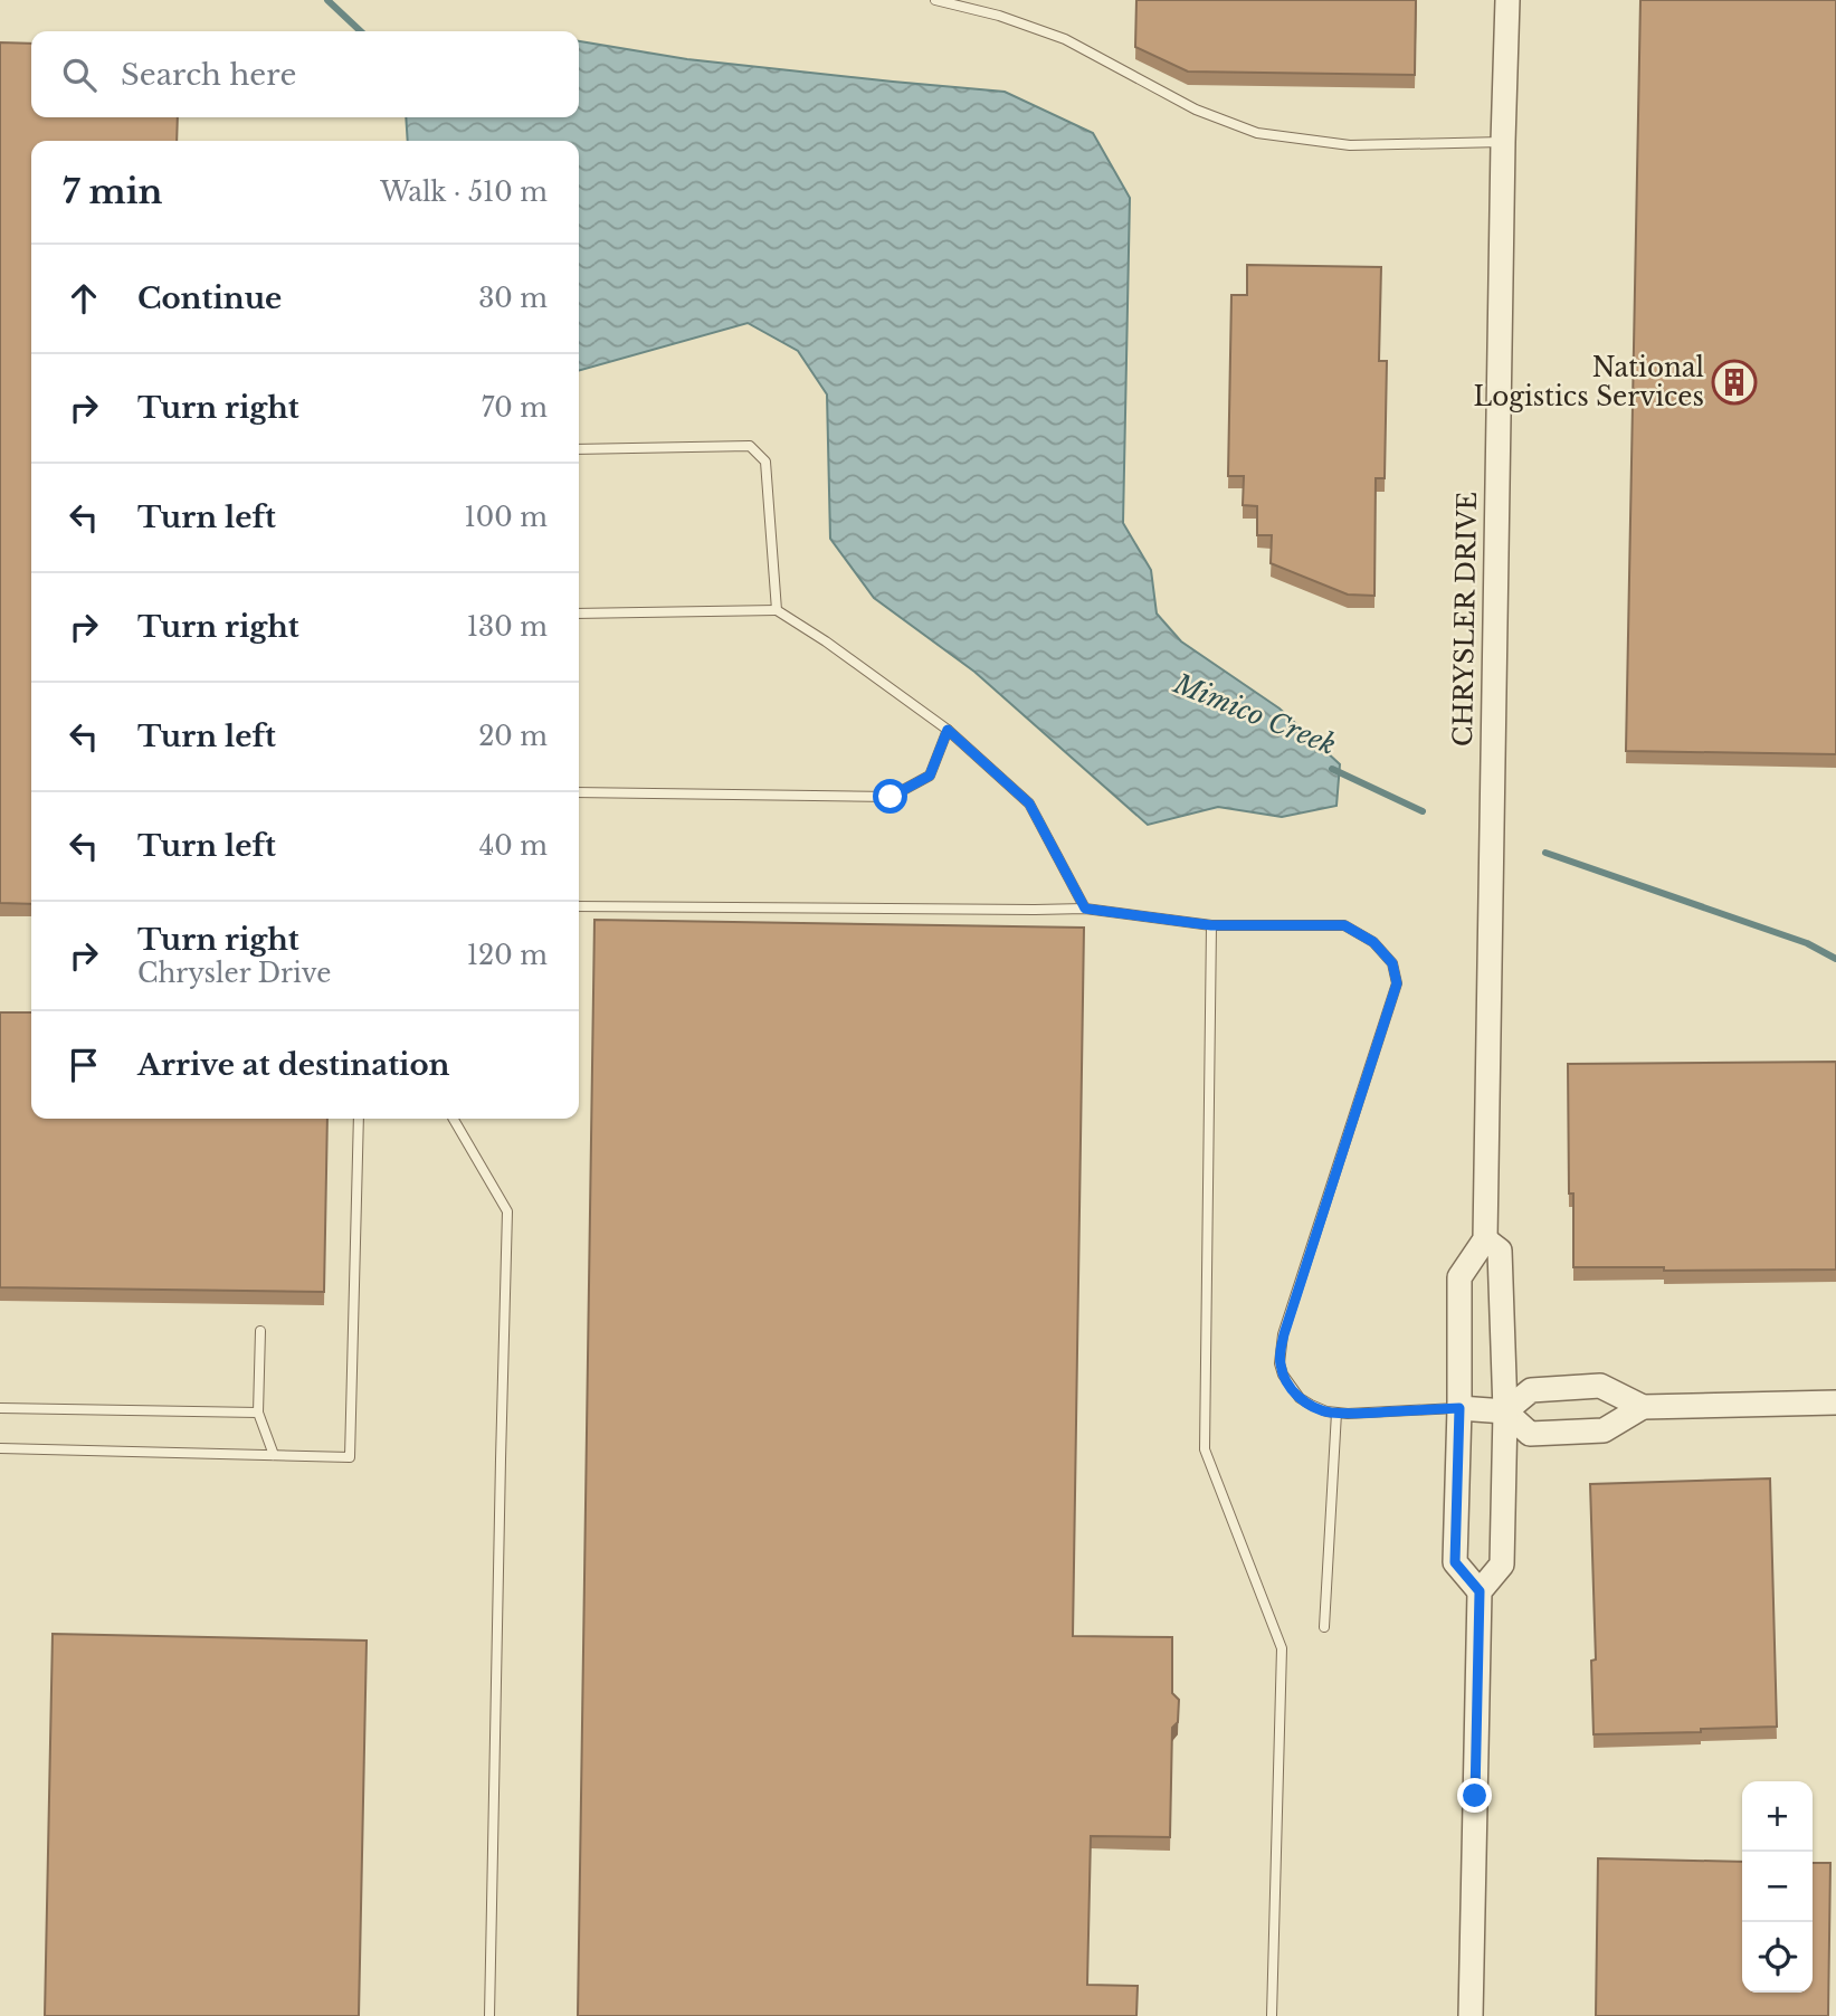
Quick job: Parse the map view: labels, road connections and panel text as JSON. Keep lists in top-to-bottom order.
{
  "streets": {
    "street": ["CHRYSLER DRIVE"]
  },
  "water": ["Mimico Creek"],
  "places": {
    "building": ["National Logistics Services"]
  },
  "page": {
    "search": "Search here",
    "heading": ["7 min", "Walk · 510 m"],
    "list": [
      ["Continue", "30 m"],
      ["Turn right", "70 m"],
      ["Turn left", "100 m"],
      ["Turn right", "130 m"],
      ["Turn left", "20 m"],
      ["Turn left", "40 m"],
      ["Turn right", "Chrysler Drive", "120 m"],
      "Arrive at destination"
    ],
    "map_buttons": ["+", "−"]
  }
}
